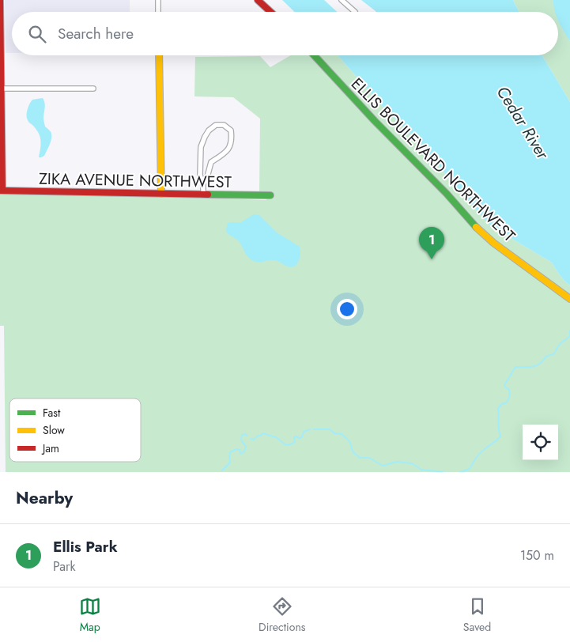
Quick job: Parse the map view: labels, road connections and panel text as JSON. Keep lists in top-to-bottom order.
{
  "streets": {
    "street": ["ELLIS BOULEVARD NORTHWEST", "ZIKA AVENUE NORTHWEST"]
  },
  "water": ["Cedar River"],
  "legend": ["Fast", "Slow", "Jam"],
  "page": {
    "search": "Search here",
    "pins": "1",
    "heading": "Nearby",
    "list": [
      {
        "mark": "1",
        "name": "Ellis Park",
        "note": "Park",
        "value": "150 m"
      }
    ],
    "nav": ["Map", "Directions", "Saved"]
  }
}
